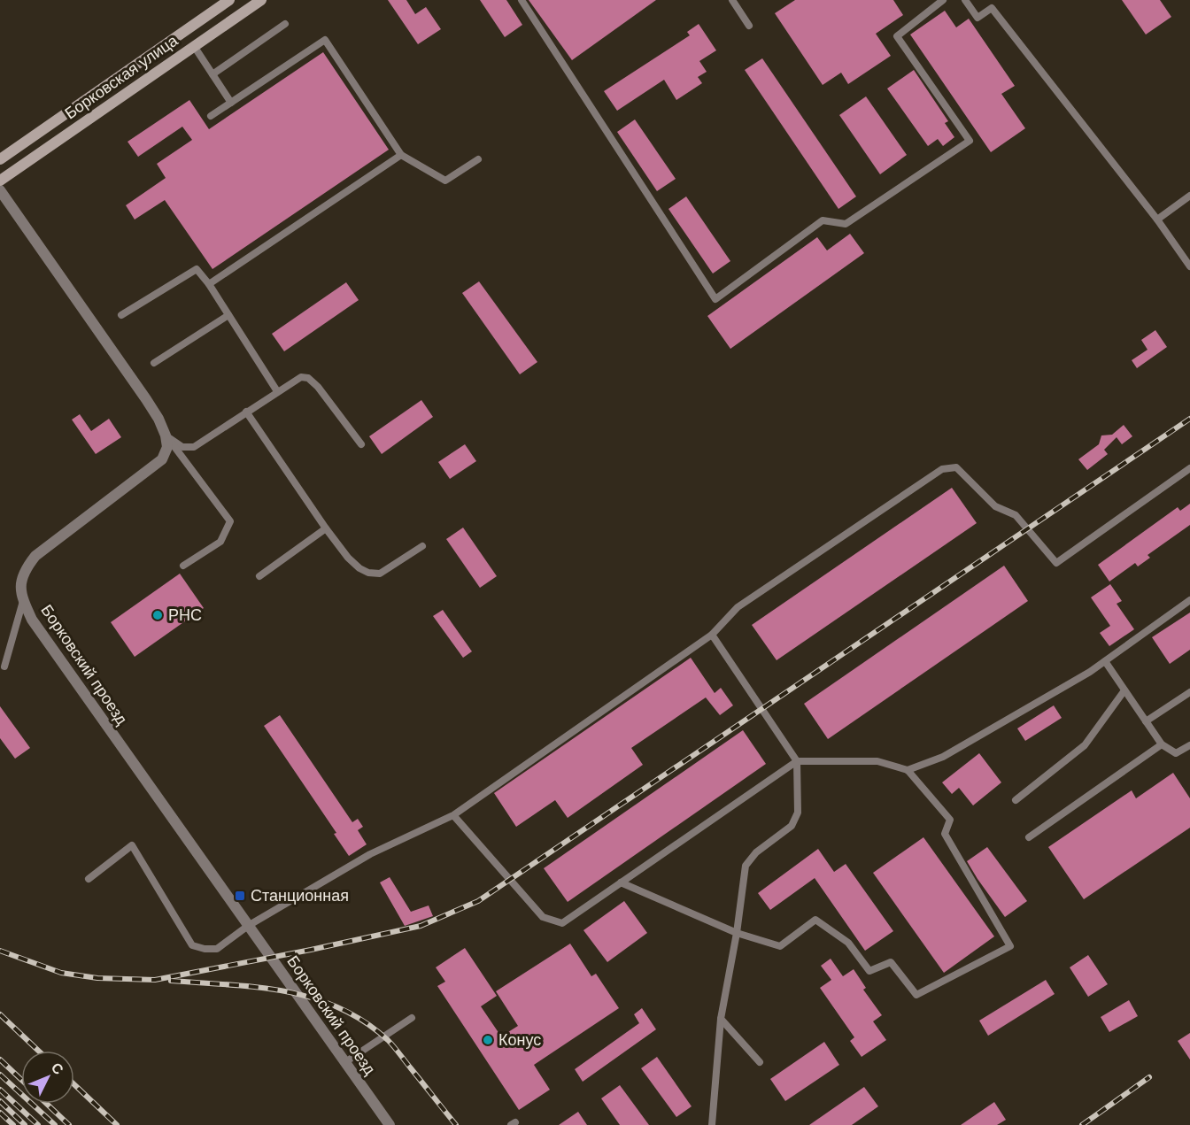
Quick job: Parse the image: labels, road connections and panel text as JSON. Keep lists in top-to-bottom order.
{
  "streets": {
    "main road": ["Борковская улица"],
    "street": ["Борковский проезд"]
  },
  "places": {
    "other": ["РНС", "Конус"],
    "transit": ["Станционная"]
  },
  "north": "top right"
}
